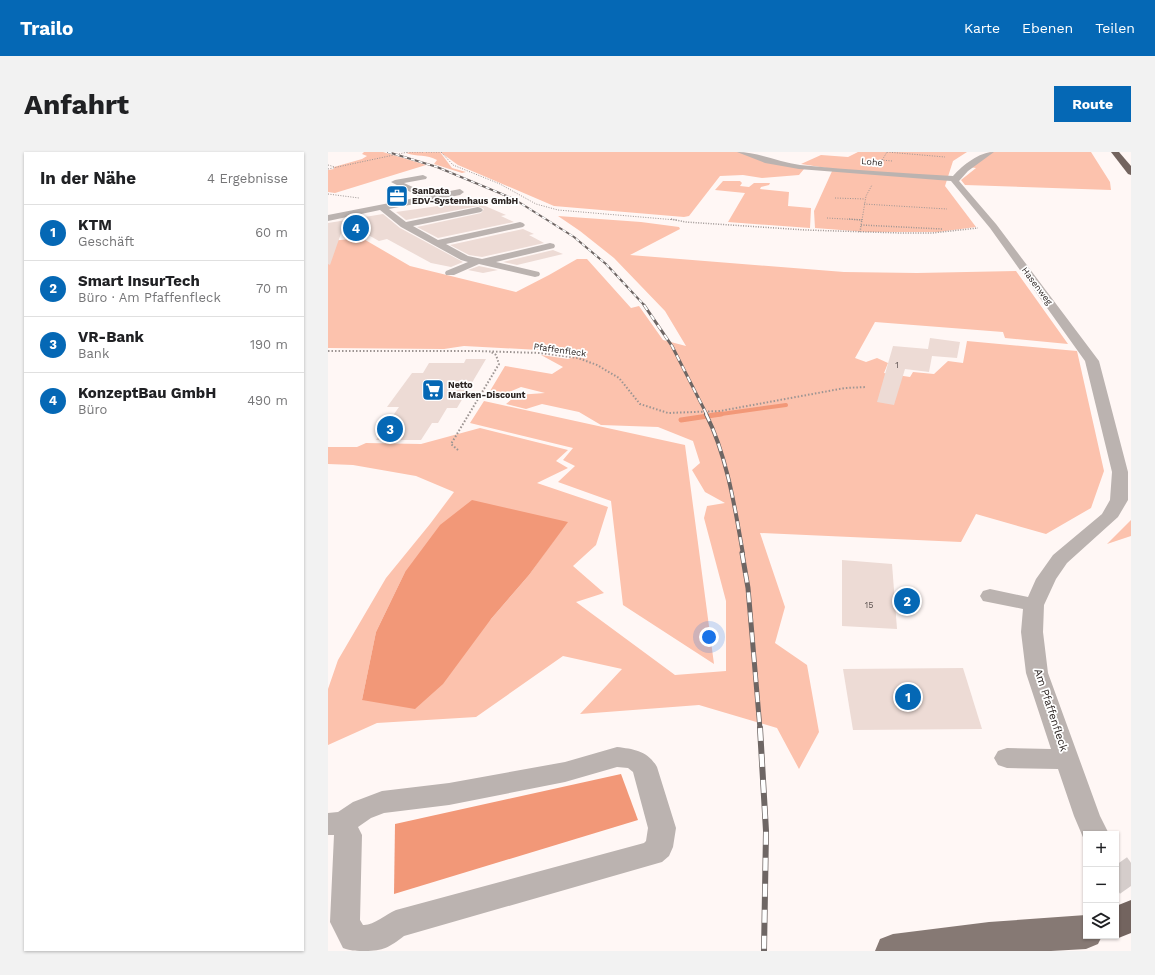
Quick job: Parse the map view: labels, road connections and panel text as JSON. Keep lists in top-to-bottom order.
{
  "streets": {
    "street": ["Lohe", "Hasenweg", "Am Pfaffenfleck"],
    "path": ["Pfaffenfleck"]
  },
  "crossings": [
    ["Lohe", "Hasenweg"],
    ["Hasenweg", "Am Pfaffenfleck"]
  ],
  "places": {
    "office": ["SanData EDV-Systemhaus GmbH"],
    "supermarket": ["Netto Marken-Discount"]
  },
  "house_numbers": ["1", "15"],
  "page": {
    "header": "Trailo",
    "nav": ["Karte", "Ebenen", "Teilen"],
    "buttons": "Route",
    "title": "Anfahrt",
    "heading": ["In der Nähe", "4 Ergebnisse"],
    "list": [
      {
        "mark": "1",
        "name": "KTM",
        "note": "Geschäft",
        "value": "60 m"
      },
      {
        "mark": "2",
        "name": "Smart InsurTech",
        "note": "Büro · Am Pfaffenfleck",
        "value": "70 m"
      },
      {
        "mark": "3",
        "name": "VR-Bank",
        "note": "Bank",
        "value": "190 m"
      },
      {
        "mark": "4",
        "name": "KonzeptBau GmbH",
        "note": "Büro",
        "value": "490 m"
      }
    ],
    "pins": [
      "4",
      "3",
      "2",
      "1"
    ],
    "map_buttons": ["+", "−"]
  }
}
